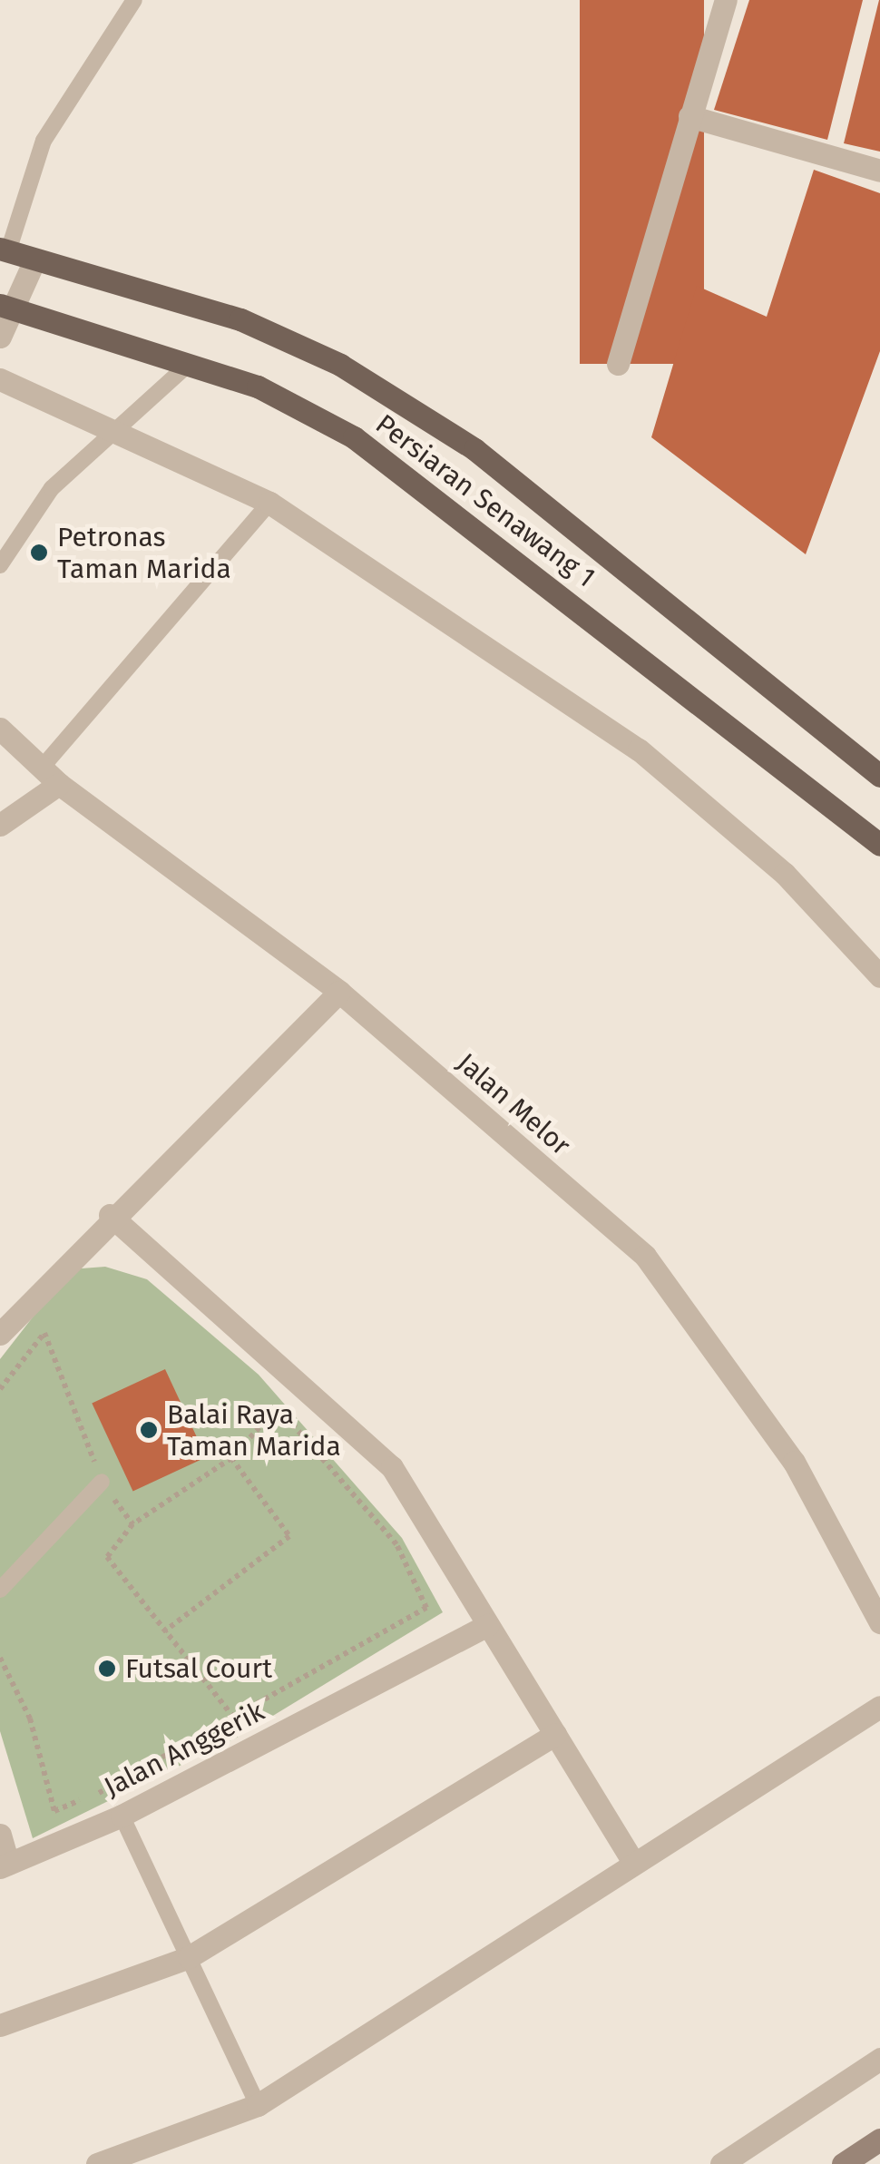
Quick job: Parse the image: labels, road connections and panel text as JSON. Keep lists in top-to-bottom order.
{
  "streets": {
    "main road": ["Persiaran Senawang 1"],
    "street": ["Jalan Melor", "Jalan Anggerik"]
  },
  "places": ["Petronas Taman Marida", "Balai Raya Taman Marida", "Futsal Court"]
}
